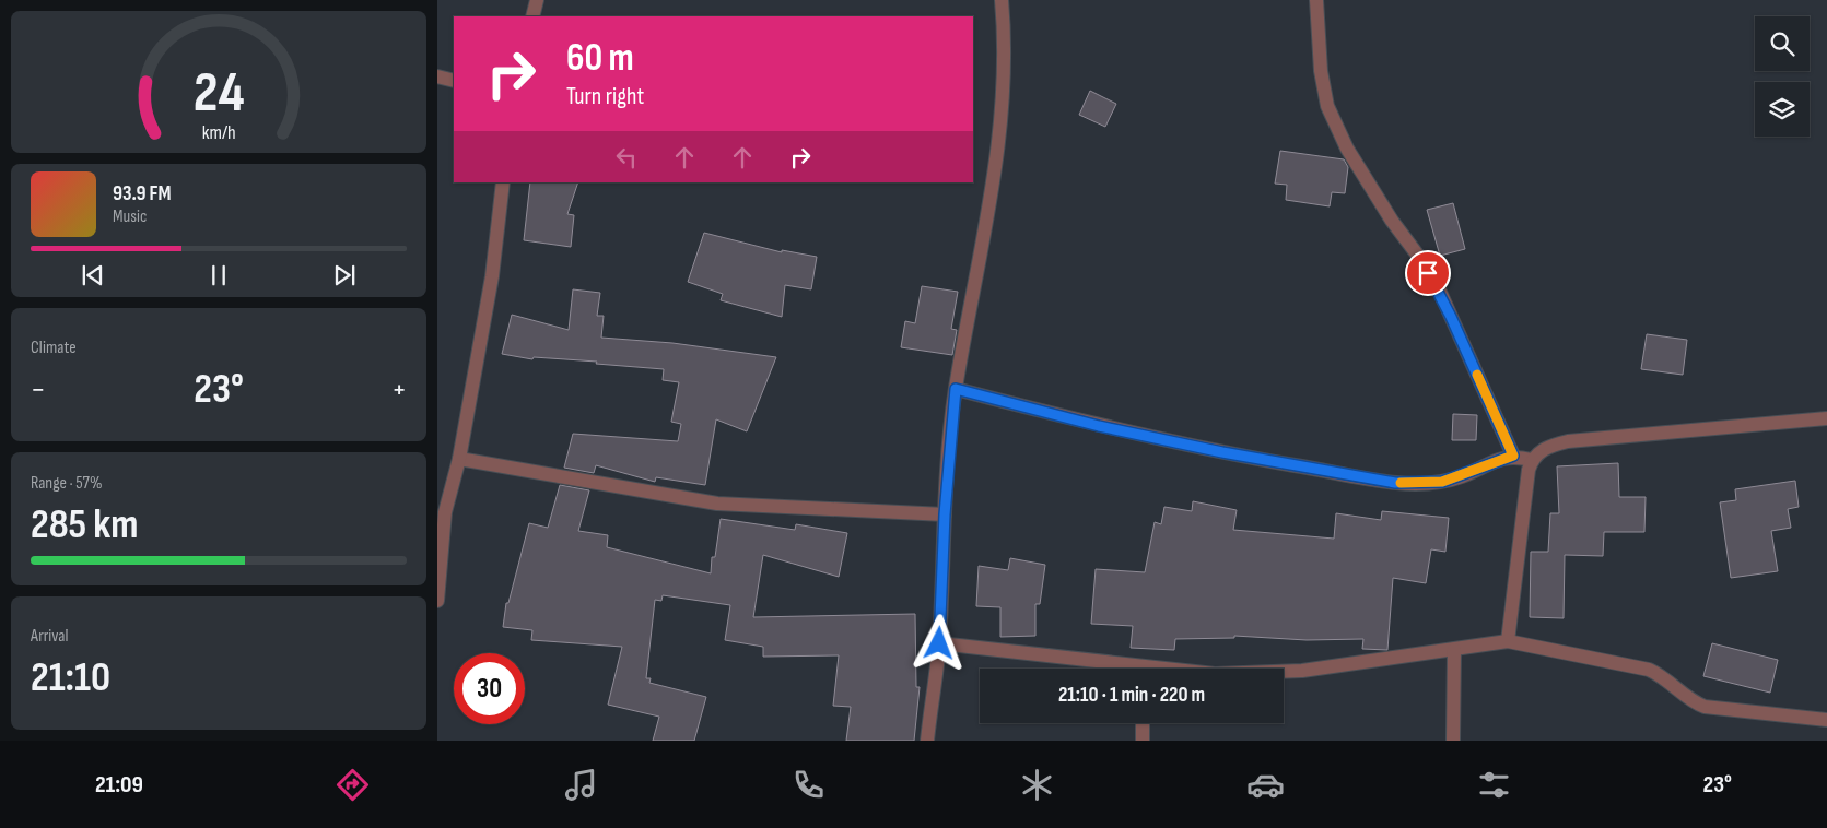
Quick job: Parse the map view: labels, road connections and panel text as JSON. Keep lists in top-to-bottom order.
{
  "page": {
    "turn": ["60 m", "Turn right"],
    "song": ["93.9 FM", "Music"],
    "tile": [
      "Climate",
      ["Range · 57%", "285 km"],
      ["Arrival", "21:10"]
    ],
    "heat": ["−", "23°", "+"],
    "limit": "30",
    "trip": "21:10 · 1 min · 220 m",
    "tabs": ["21:09", "23°"],
    "gauge": ["24", "km/h"]
  }
}
